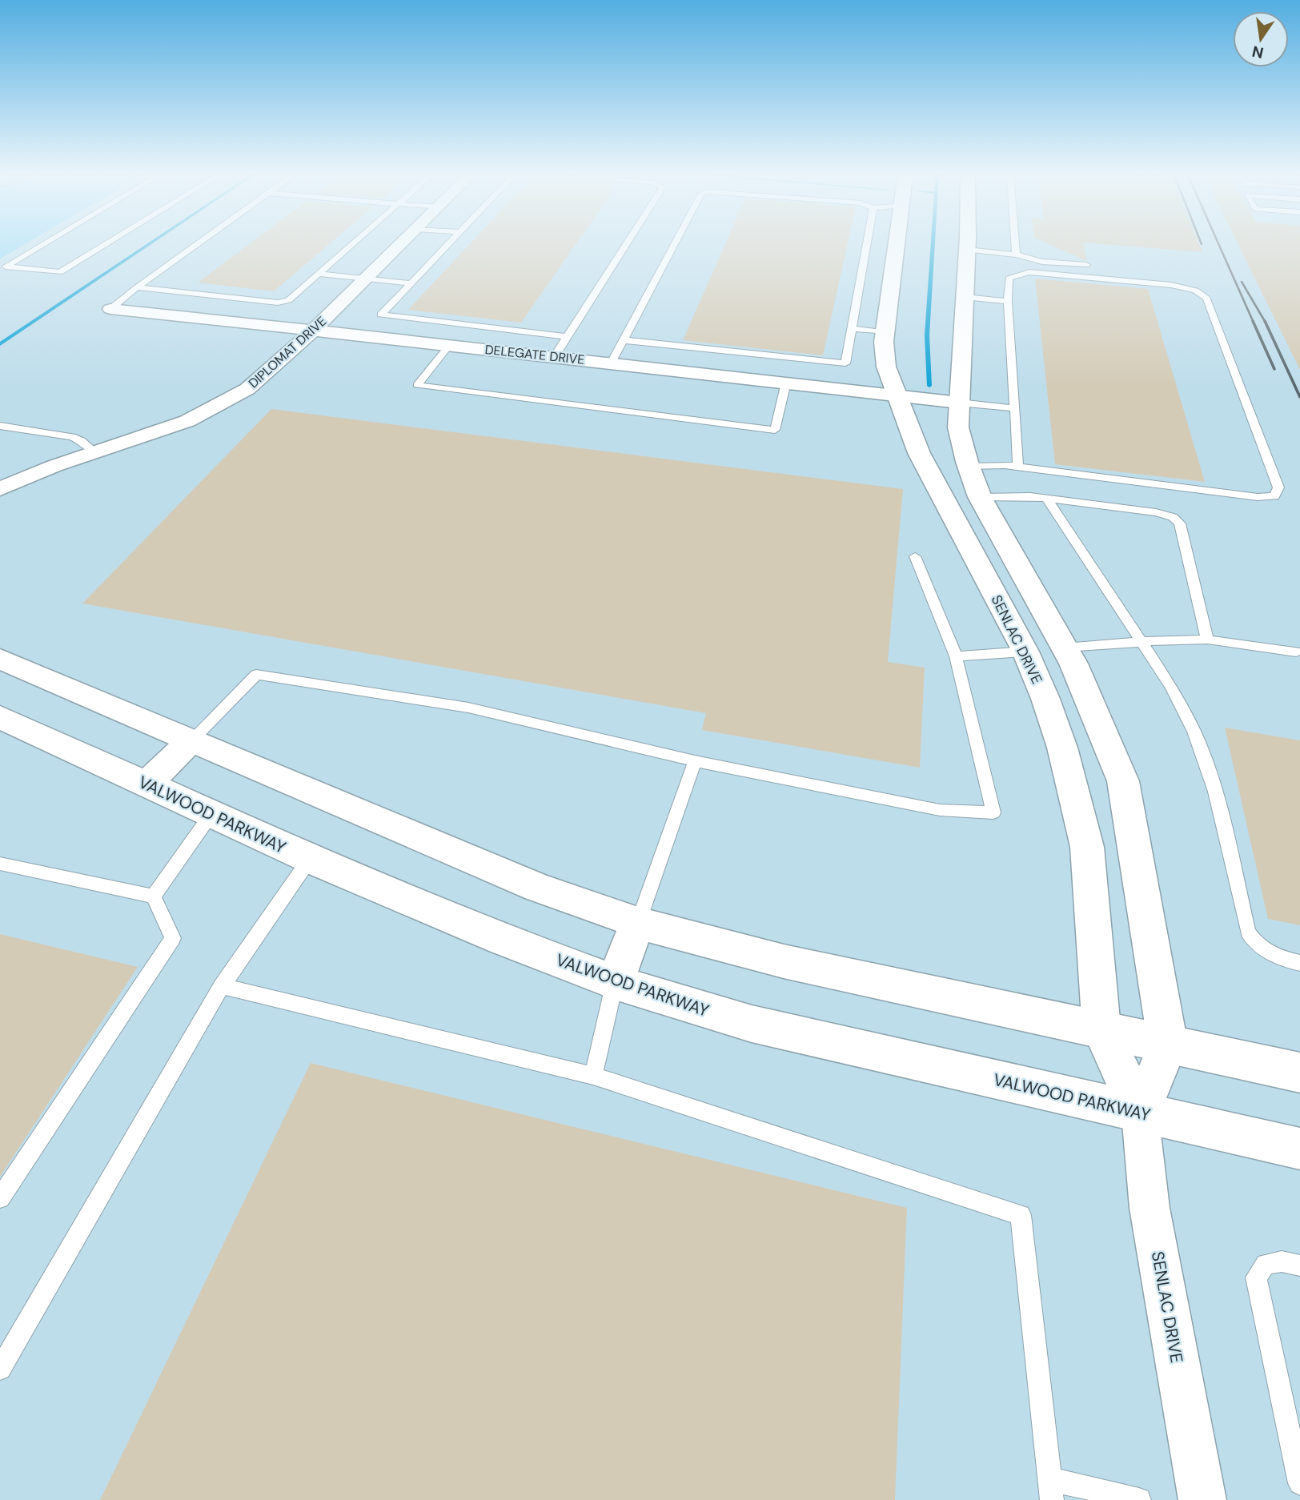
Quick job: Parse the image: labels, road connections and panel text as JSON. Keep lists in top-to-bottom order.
{
  "streets": {
    "street": [
      "DIPLOMAT DRIVE",
      "DELEGATE DRIVE",
      "SENLAC DRIVE",
      "VALWOOD PARKWAY"
    ]
  },
  "crossings": [
    ["DIPLOMAT DRIVE", "DELEGATE DRIVE"],
    ["DELEGATE DRIVE", "SENLAC DRIVE"],
    ["SENLAC DRIVE", "VALWOOD PARKWAY"]
  ],
  "north": "bottom"
}
